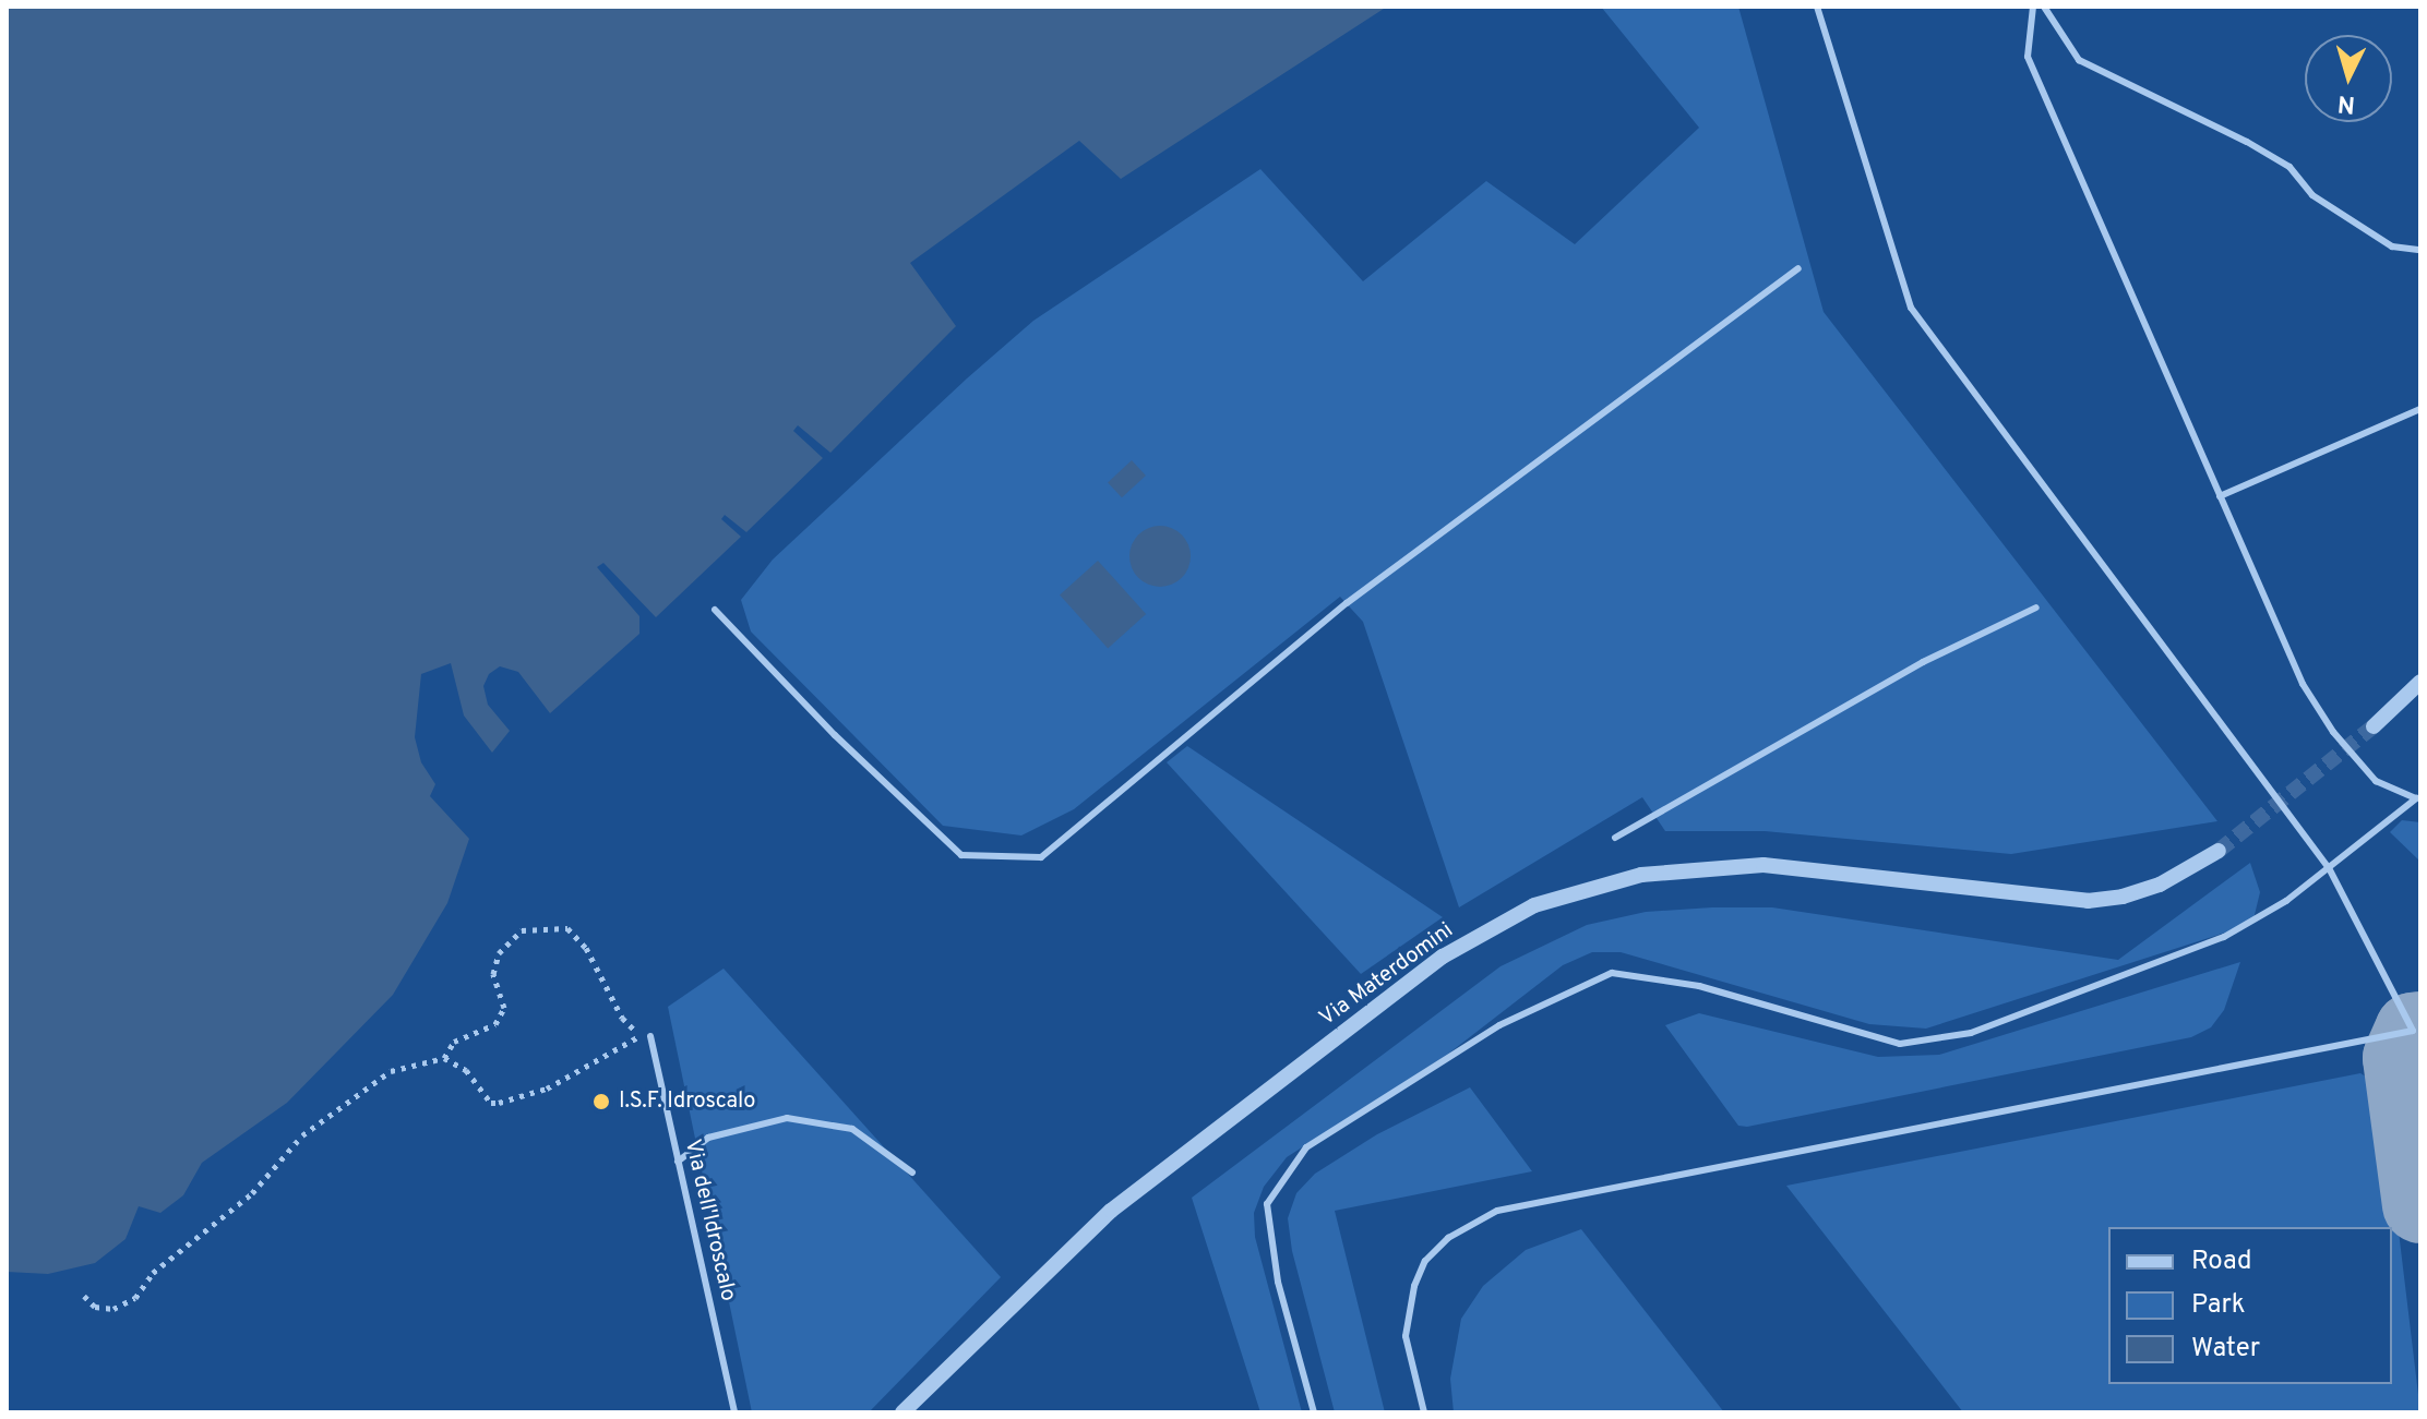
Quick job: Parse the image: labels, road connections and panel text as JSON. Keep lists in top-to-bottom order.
{
  "streets": {
    "street": ["Via Materdomini"],
    "lane": ["Via dell'Idroscalo"]
  },
  "places": ["I.S.F. Idroscalo"],
  "legend": ["Road", "Park", "Water"],
  "north": "bottom"
}
